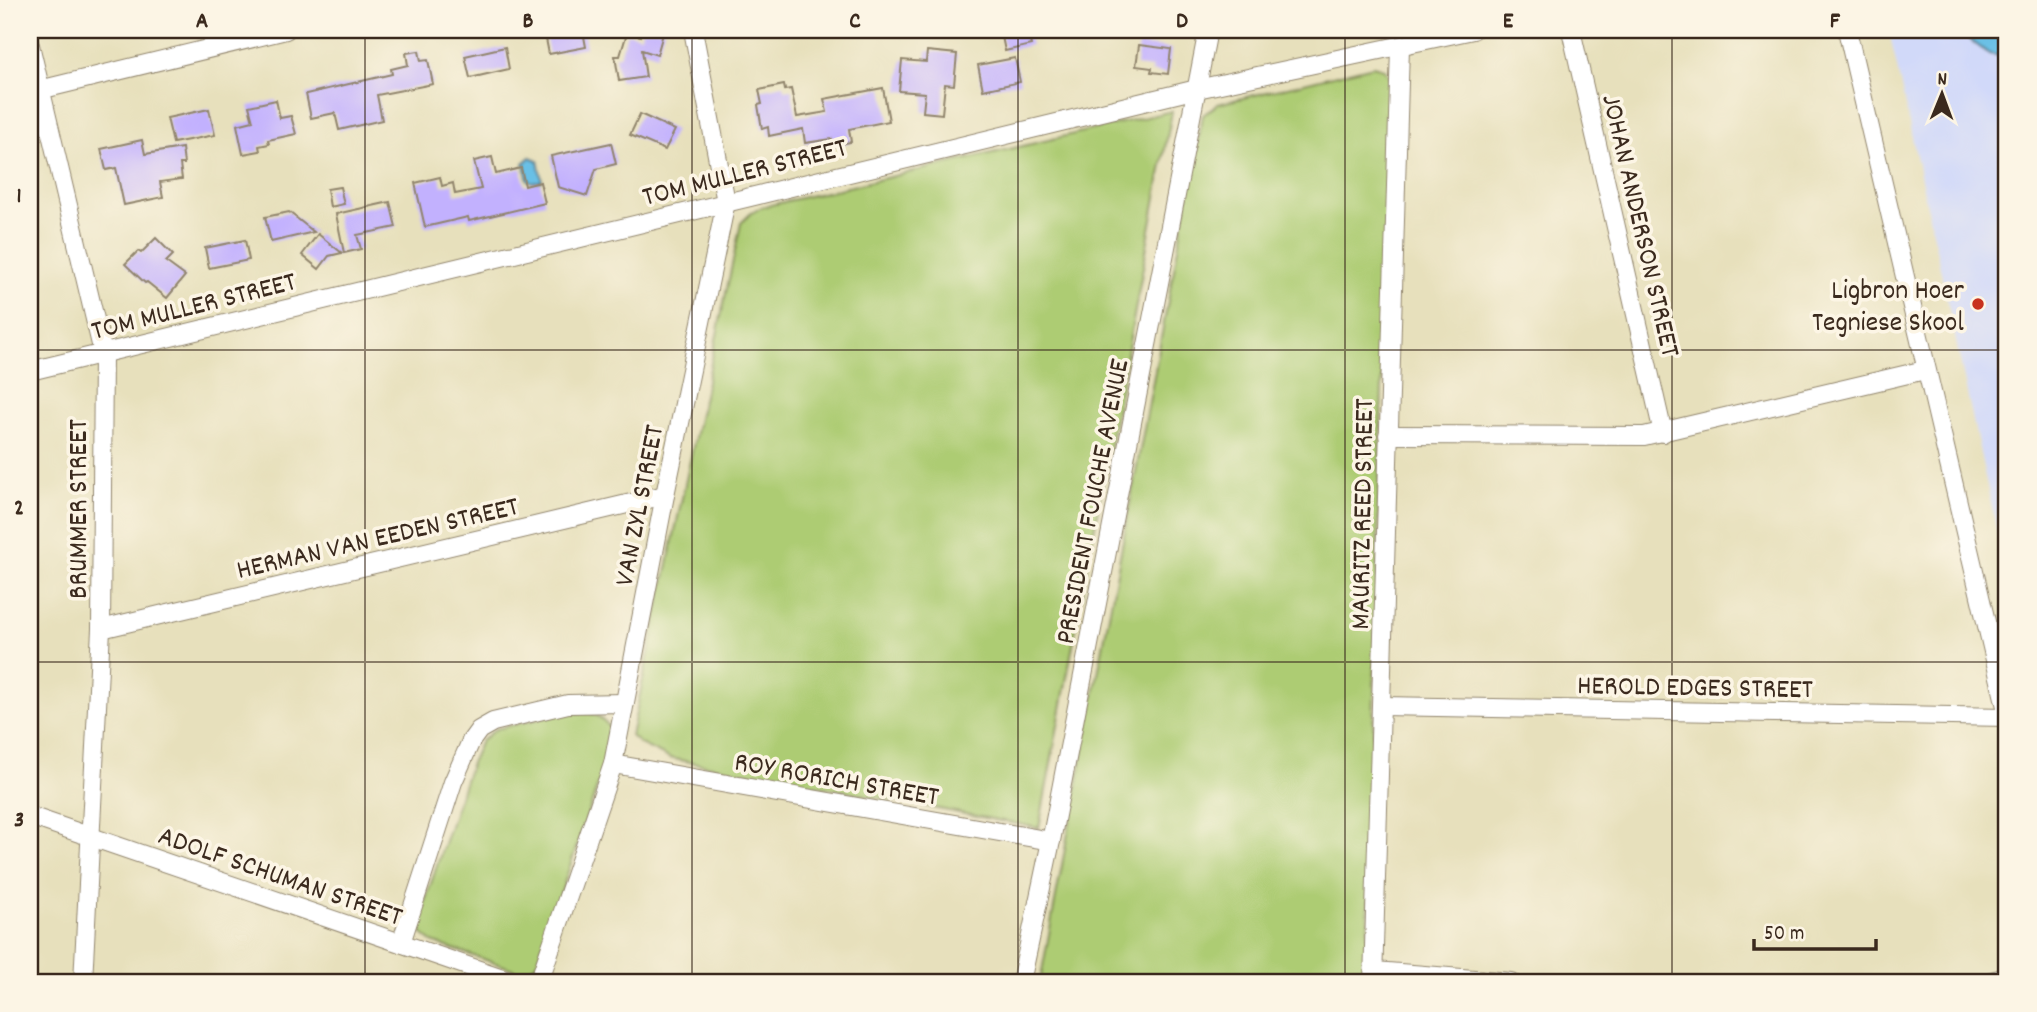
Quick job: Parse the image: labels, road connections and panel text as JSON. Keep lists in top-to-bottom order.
{
  "streets": {
    "street": [
      "TOM MULLER STREET",
      "JOHAN ANDERSON STREET",
      "PRESIDENT FOUCHE AVENUE",
      "VAN ZYL STREET",
      "BRUMMER STREET",
      "MAURITZ REED STREET",
      "HERMAN VAN EEDEN STREET",
      "HEROLD EDGES STREET",
      "ROY RORICH STREET",
      "ADOLF SCHUMAN STREET"
    ]
  },
  "crossings": [
    ["TOM MULLER STREET", "PRESIDENT FOUCHE AVENUE"],
    ["TOM MULLER STREET", "VAN ZYL STREET"],
    ["TOM MULLER STREET", "BRUMMER STREET"],
    ["TOM MULLER STREET", "MAURITZ REED STREET"],
    ["PRESIDENT FOUCHE AVENUE", "ROY RORICH STREET"],
    ["VAN ZYL STREET", "HERMAN VAN EEDEN STREET"],
    ["VAN ZYL STREET", "ROY RORICH STREET"],
    ["BRUMMER STREET", "HERMAN VAN EEDEN STREET"],
    ["BRUMMER STREET", "ADOLF SCHUMAN STREET"],
    ["MAURITZ REED STREET", "HEROLD EDGES STREET"]
  ],
  "places": ["Ligbron Hoer Tegniese Skool"],
  "scale_bar": "50 m",
  "north": "top",
  "grid": {
    "columns": [
      "A",
      "B",
      "C",
      "D",
      "E",
      "F"
    ],
    "rows": ["1", "2", "3"]
  }
}
